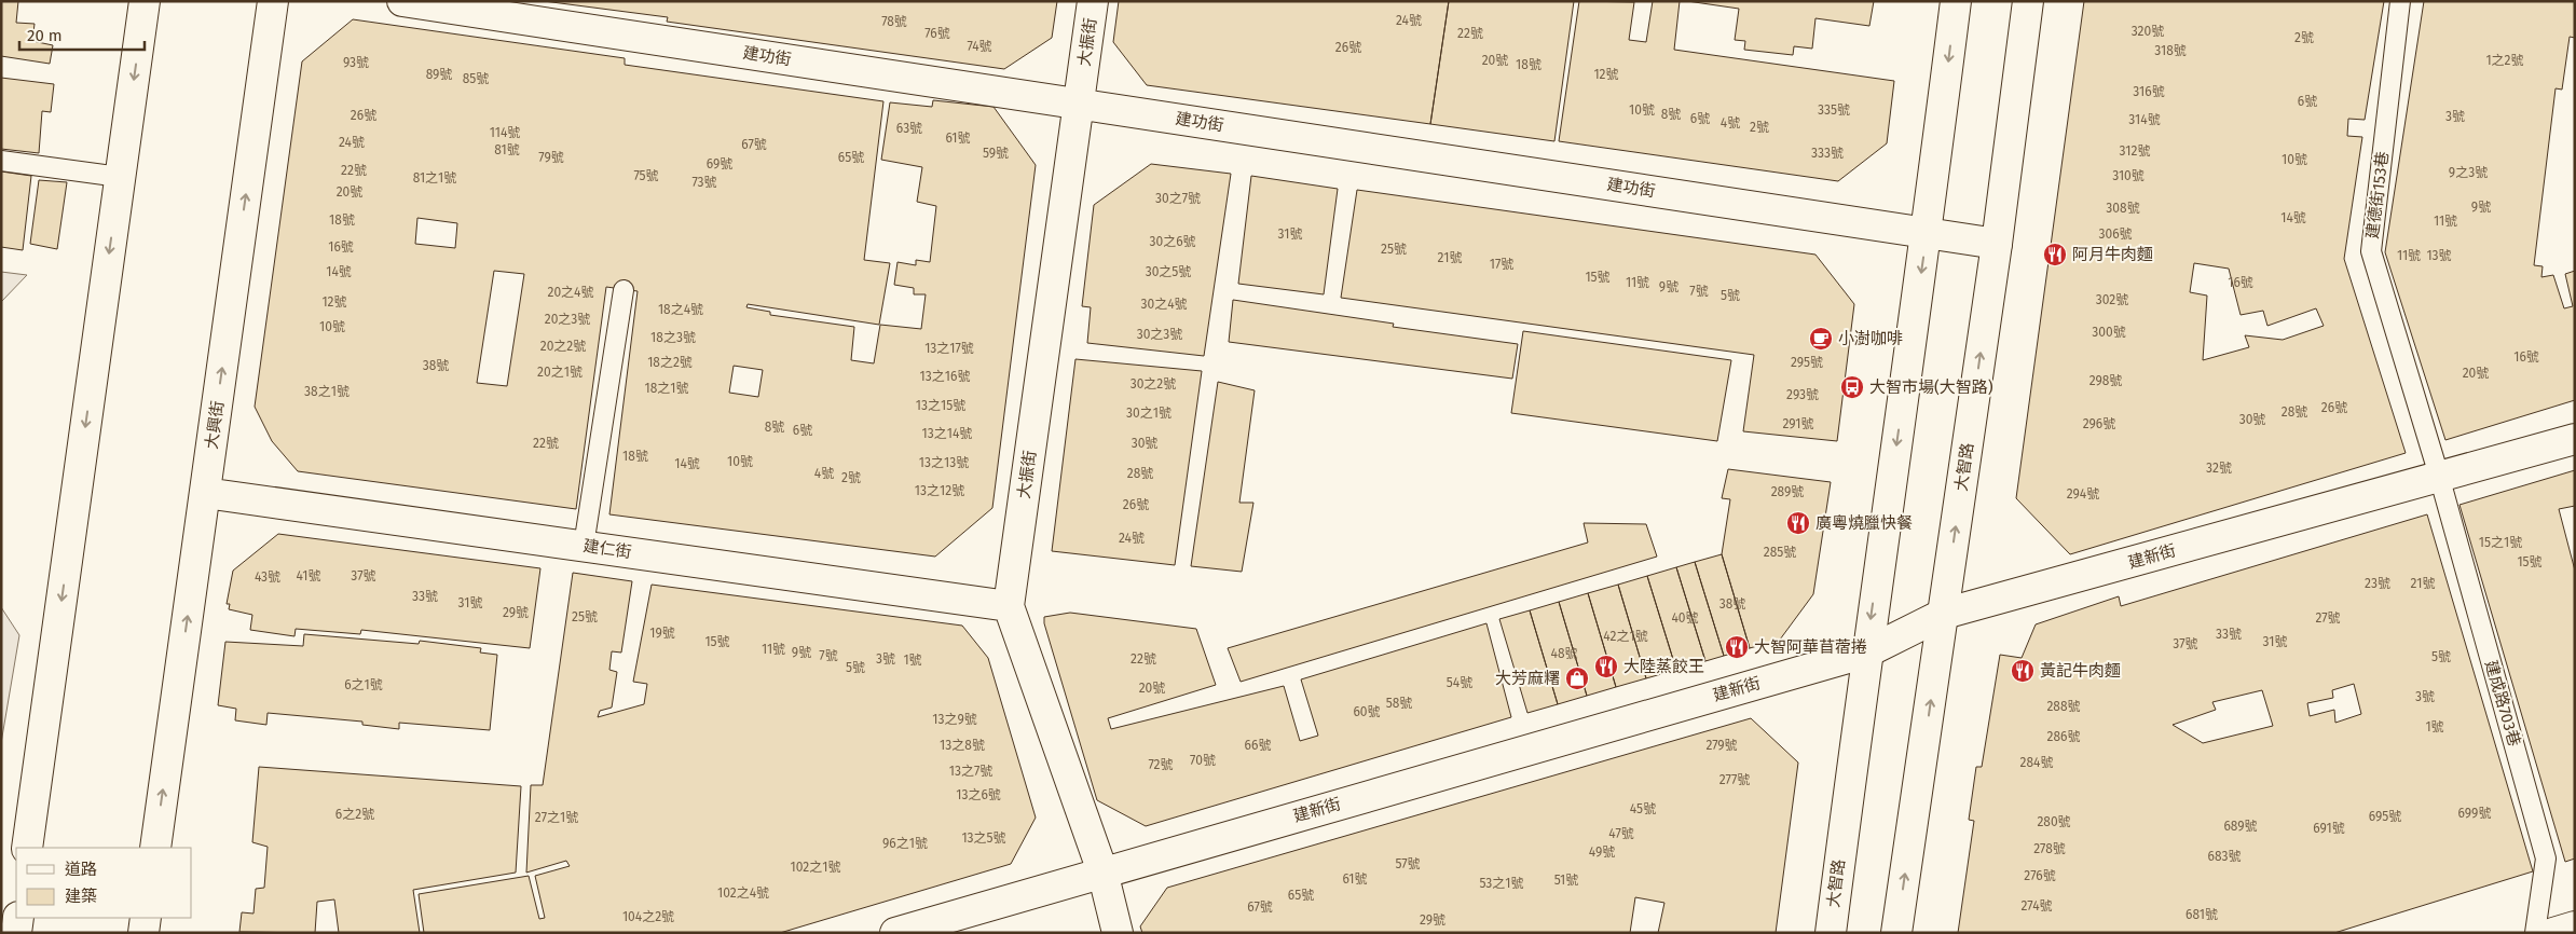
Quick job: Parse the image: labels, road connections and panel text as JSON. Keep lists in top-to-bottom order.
{
  "streets": {
    "street": [
      "大振街",
      "建功街",
      "大興街",
      "大智路",
      "建仁街",
      "建新街"
    ],
    "lane": ["建德街153巷", "建成路703巷"]
  },
  "crossings": [
    ["大振街", "建功街"],
    ["大振街", "建仁街"],
    ["大振街", "建新街"],
    ["建功街", "大智路"],
    ["建德街153巷", "建新街"],
    ["建德街153巷", "建成路703巷"],
    ["大興街", "建仁街"],
    ["大智路", "建新街"],
    ["建新街", "建成路703巷"]
  ],
  "places": {
    "restaurant": [
      "阿月牛肉麵",
      "廣粵燒臘快餐",
      "大智阿華苜蓿捲",
      "大陸蒸餃王",
      "黃記牛肉麵"
    ],
    "cafe": ["小澍咖啡"],
    "bus stop": ["大智市場(大智路)"],
    "shop": ["大芳麻糬"]
  },
  "house_numbers": [
    "24號",
    "78號",
    "320號",
    "76號",
    "22號",
    "2號",
    "74號",
    "26號",
    "318號",
    "20號",
    "1之2號",
    "93號",
    "18號",
    "89號",
    "12號",
    "85號",
    "316號",
    "6號",
    "10號",
    "335號",
    "8號",
    "26號",
    "3號",
    "6號",
    "314號",
    "4號",
    "2號",
    "63號",
    "114號",
    "61號",
    "24號",
    "67號",
    "81號",
    "312號",
    "59號",
    "333號",
    "79號",
    "65號",
    "10號",
    "69號",
    "22號",
    "9之3號",
    "75號",
    "310號",
    "81之1號",
    "73號",
    "20號",
    "30之7號",
    "9號",
    "308號",
    "14號",
    "18號",
    "11號",
    "31號",
    "306號",
    "30之6號",
    "16號",
    "25號",
    "11號",
    "13號",
    "21號",
    "17號",
    "14號",
    "30之5號",
    "15號",
    "11號",
    "16號",
    "9號",
    "7號",
    "20之4號",
    "5號",
    "302號",
    "12號",
    "30之4號",
    "18之4號",
    "20之3號",
    "10號",
    "300號",
    "30之3號",
    "18之3號",
    "20之2號",
    "13之17號",
    "16號",
    "18之2號",
    "295號",
    "38號",
    "20之1號",
    "20號",
    "13之16號",
    "298號",
    "30之2號",
    "18之1號",
    "38之1號",
    "293號",
    "13之15號",
    "26號",
    "28號",
    "30之1號",
    "30號",
    "291號",
    "296號",
    "8號",
    "6號",
    "13之14號",
    "22號",
    "30號",
    "18號",
    "10號",
    "13之13號",
    "14號",
    "32號",
    "4號",
    "28號",
    "2號",
    "13之12號",
    "289號",
    "294號",
    "26號",
    "24號",
    "15之1號",
    "285號",
    "15號",
    "41號",
    "37號",
    "43號",
    "23號",
    "21號",
    "33號",
    "31號",
    "38號",
    "29號",
    "25號",
    "40號",
    "27號",
    "19號",
    "33號",
    "42之1號",
    "15號",
    "31號",
    "37號",
    "11號",
    "9號",
    "48號",
    "7號",
    "5號",
    "3號",
    "22號",
    "1號",
    "5號",
    "54號",
    "6之1號",
    "20號",
    "3號",
    "58號",
    "288號",
    "60號",
    "13之9號",
    "1號",
    "286號",
    "13之8號",
    "66號",
    "279號",
    "70號",
    "284號",
    "72號",
    "13之7號",
    "277號",
    "13之6號",
    "45號",
    "699號",
    "6之2號",
    "695號",
    "27之1號",
    "280號",
    "689號",
    "691號",
    "47號",
    "13之5號",
    "96之1號",
    "278號",
    "49號",
    "683號",
    "57號",
    "102之1號",
    "276號",
    "61號",
    "51號",
    "53之1號",
    "102之4號",
    "65號",
    "274號",
    "67號",
    "681號",
    "104之2號",
    "29號"
  ],
  "legend": ["道路", "建築"],
  "scale_bar": "20 m"
}
